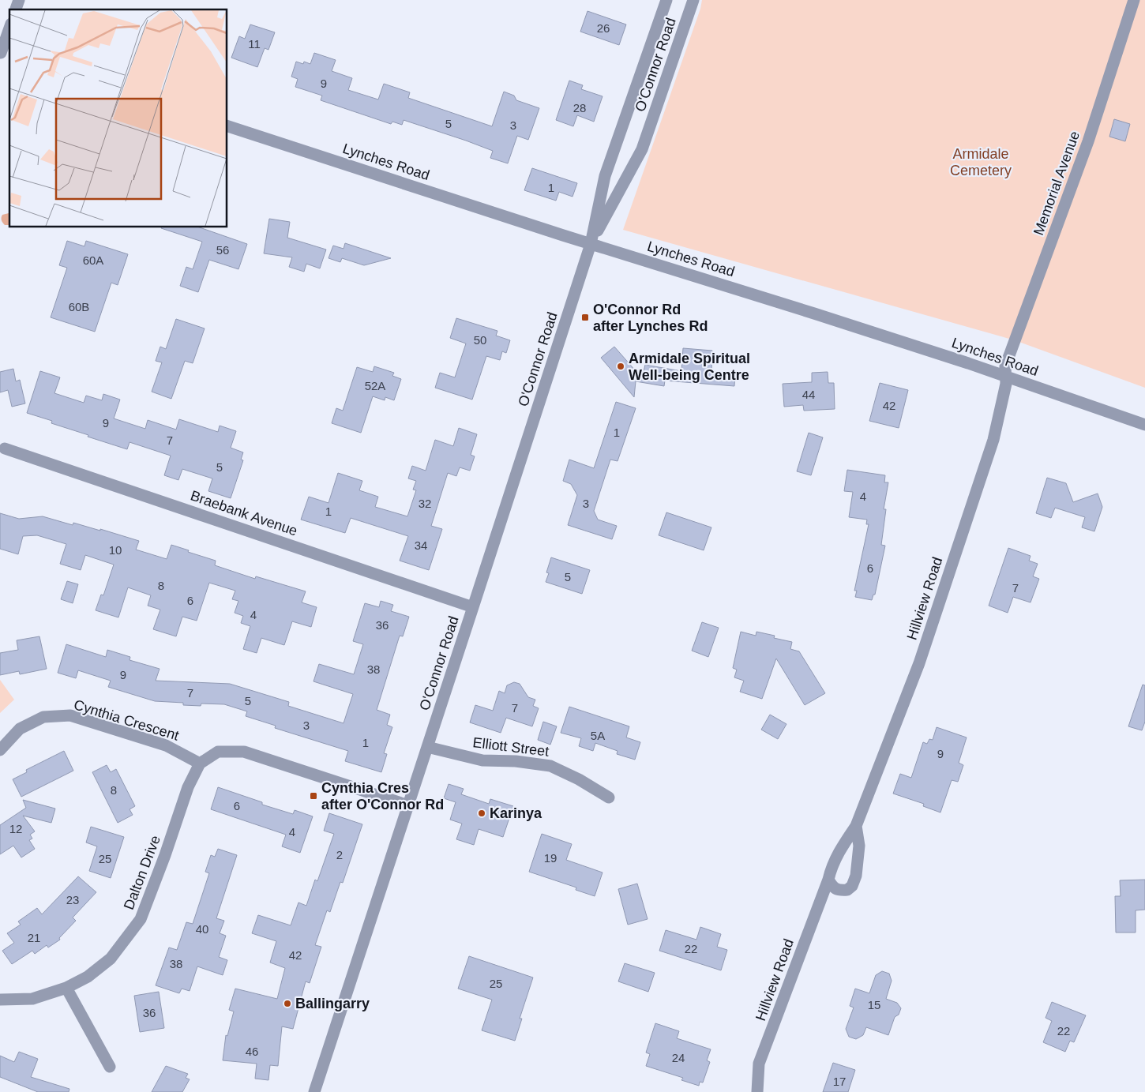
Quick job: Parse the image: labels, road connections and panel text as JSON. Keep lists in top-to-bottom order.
{
  "streets": {
    "street": [
      "O'Connor Road",
      "Lynches Road",
      "Memorial Avenue",
      "Braebank Avenue",
      "Hillview Road",
      "Cynthia Crescent",
      "Elliott Street",
      "Dalton Drive"
    ]
  },
  "crossings": [
    ["O'Connor Road", "Lynches Road"],
    ["O'Connor Road", "Braebank Avenue"],
    ["O'Connor Road", "Elliott Street"],
    ["Lynches Road", "Memorial Avenue"],
    ["Lynches Road", "Hillview Road"],
    ["Memorial Avenue", "Hillview Road"],
    ["Cynthia Crescent", "Dalton Drive"]
  ],
  "parks": ["Armidale Cemetery"],
  "places": {
    "transit": ["O'Connor Rd after Lynches Rd", "Cynthia Cres after O'Connor Rd"],
    "other": ["Armidale Spiritual Well-being Centre", "Karinya", "Ballingarry"]
  },
  "house_numbers": [
    "26",
    "11",
    "9",
    "28",
    "5",
    "3",
    "1",
    "56",
    "60A",
    "60B",
    "50",
    "52A",
    "44",
    "42",
    "9",
    "1",
    "7",
    "5",
    "4",
    "32",
    "3",
    "1",
    "34",
    "10",
    "6",
    "5",
    "8",
    "7",
    "6",
    "4",
    "36",
    "38",
    "9",
    "7",
    "5",
    "7",
    "3",
    "5A",
    "1",
    "9",
    "8",
    "6",
    "12",
    "4",
    "2",
    "19",
    "25",
    "23",
    "40",
    "21",
    "22",
    "42",
    "38",
    "25",
    "15",
    "36",
    "22",
    "46",
    "24",
    "17"
  ]
}
